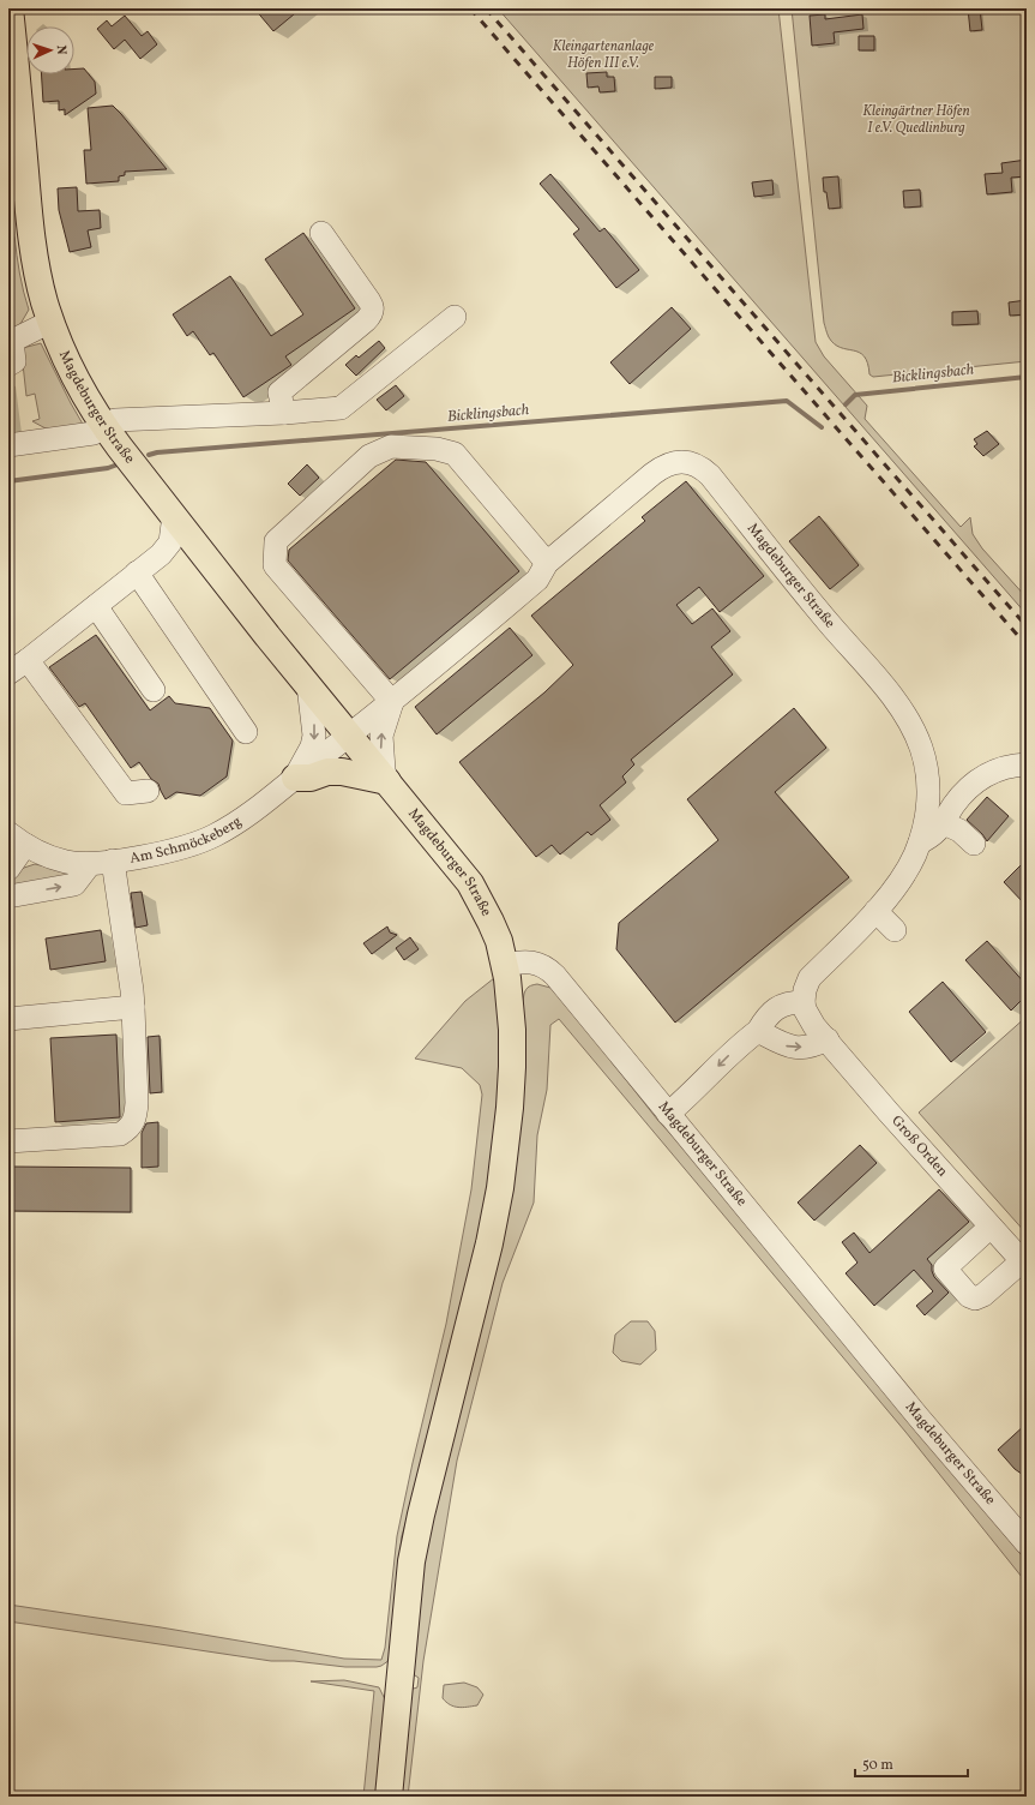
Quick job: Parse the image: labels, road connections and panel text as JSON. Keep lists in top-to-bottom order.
{
  "streets": {
    "main road": ["Magdeburger Straße"],
    "street": ["Am Schmöckeberg", "Groß Orden"]
  },
  "crossings": [
    ["Magdeburger Straße", "Am Schmöckeberg"]
  ],
  "water": ["Bicklingsbach"],
  "parks": ["Kleingartenanlage Höfen III e.V.", "Kleingärtner Höfen I e.V. Quedlinburg"],
  "scale_bar": "50 m",
  "north": "right"
}
